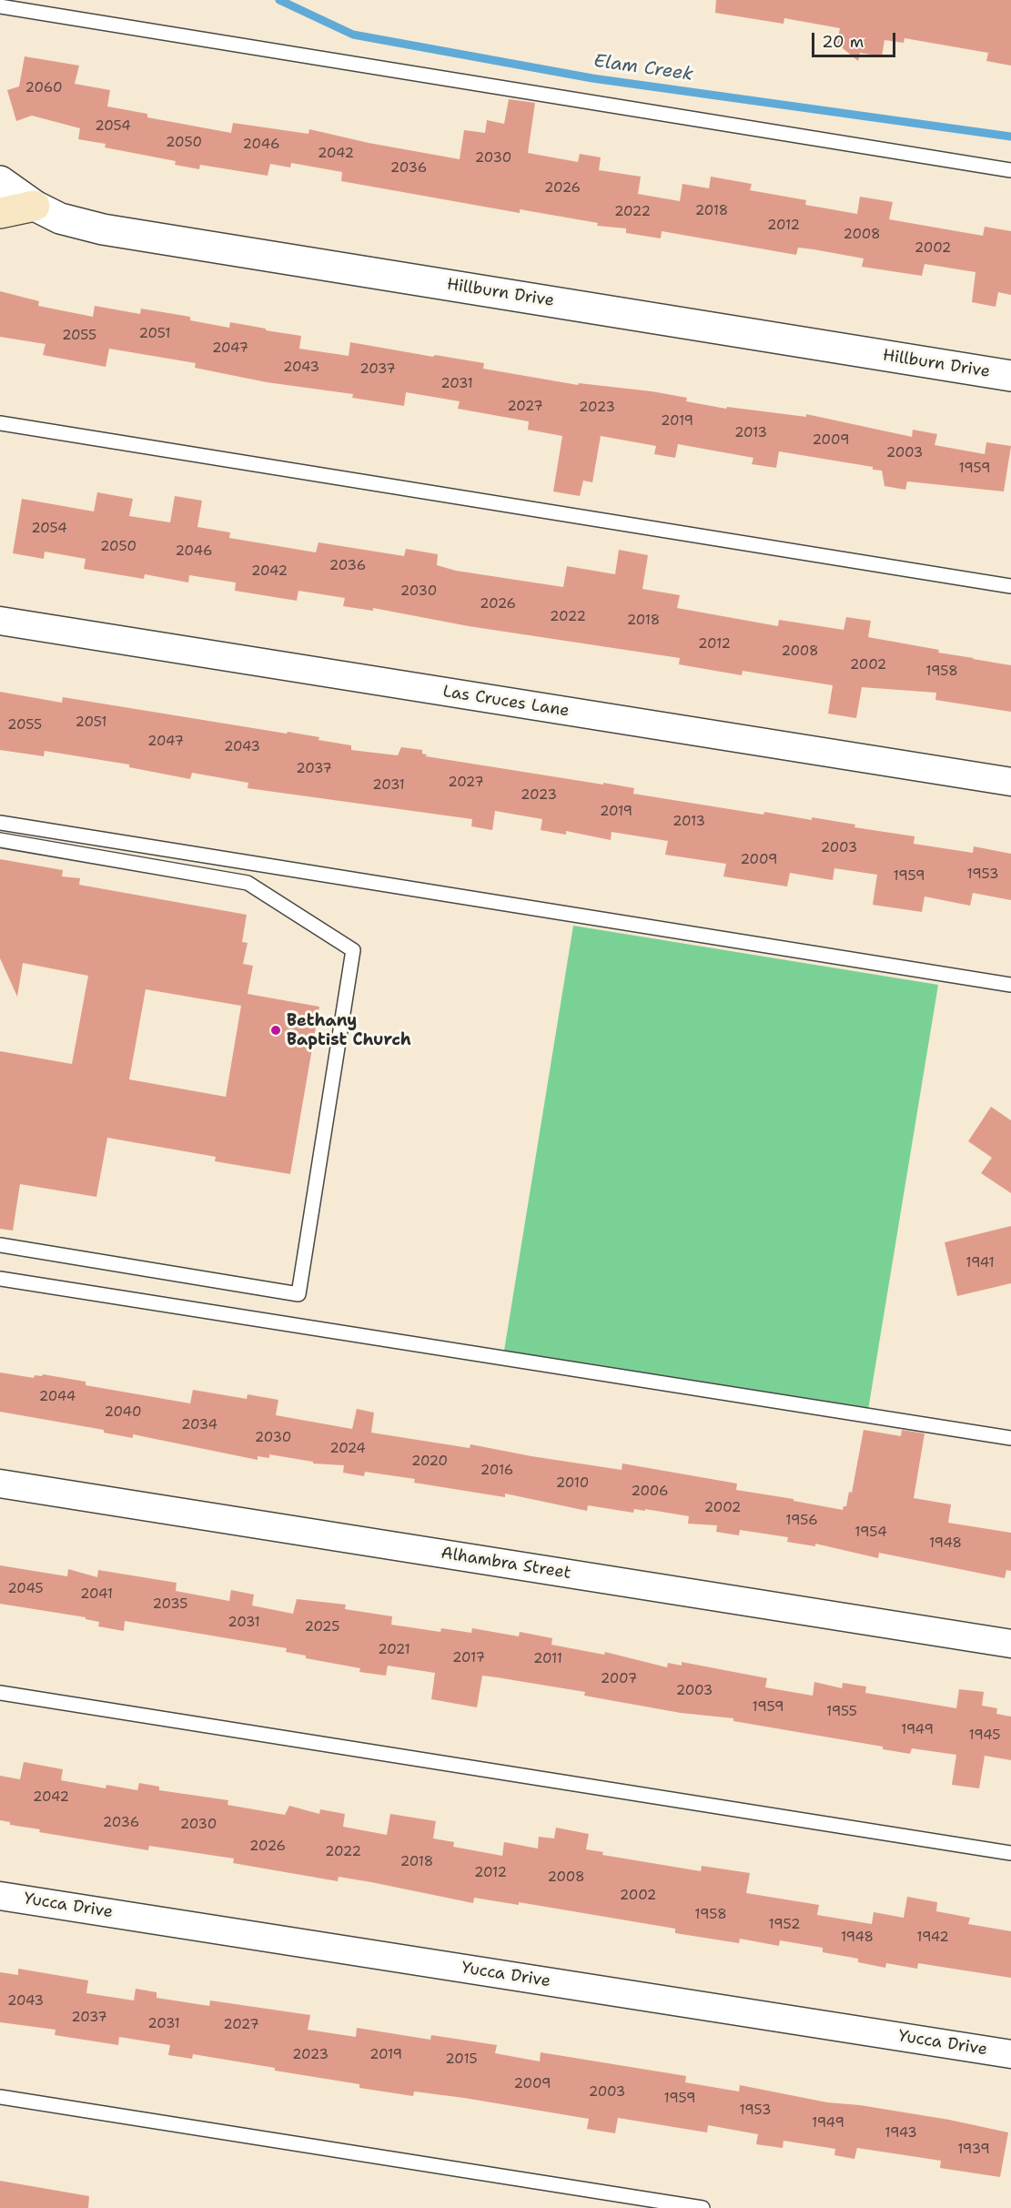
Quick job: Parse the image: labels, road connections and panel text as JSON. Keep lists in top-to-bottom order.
{
  "streets": {
    "street": [
      "Hillburn Drive",
      "Las Cruces Lane",
      "Alhambra Street",
      "Yucca Drive"
    ]
  },
  "water": ["Elam Creek"],
  "places": ["Bethany Baptist Church"],
  "house_numbers": [
    "2060",
    "2054",
    "2050",
    "2046",
    "2042",
    "2030",
    "2036",
    "2026",
    "2018",
    "2022",
    "2012",
    "2008",
    "2002",
    "2051",
    "2055",
    "2047",
    "2043",
    "2037",
    "2031",
    "2027",
    "2023",
    "2019",
    "2013",
    "2009",
    "2003",
    "1959",
    "2054",
    "2050",
    "2046",
    "2036",
    "2042",
    "2030",
    "2026",
    "2022",
    "2018",
    "2012",
    "2008",
    "2002",
    "1958",
    "2051",
    "2055",
    "2047",
    "2043",
    "2037",
    "2027",
    "2031",
    "2023",
    "2019",
    "2013",
    "2003",
    "2009",
    "1953",
    "1959",
    "1941",
    "2044",
    "2040",
    "2034",
    "2030",
    "2024",
    "2020",
    "2016",
    "2010",
    "2006",
    "2002",
    "1956",
    "1954",
    "1948",
    "2045",
    "2041",
    "2035",
    "2031",
    "2025",
    "2021",
    "2017",
    "2011",
    "2007",
    "2003",
    "1959",
    "1955",
    "1949",
    "1945",
    "2042",
    "2036",
    "2030",
    "2026",
    "2022",
    "2018",
    "2012",
    "2008",
    "2002",
    "1958",
    "1952",
    "1948",
    "1942",
    "2043",
    "2037",
    "2031",
    "2027",
    "2023",
    "2019",
    "2015",
    "2009",
    "2003",
    "1959",
    "1953",
    "1949",
    "1943",
    "1939"
  ],
  "scale_bar": "20 m"
}
